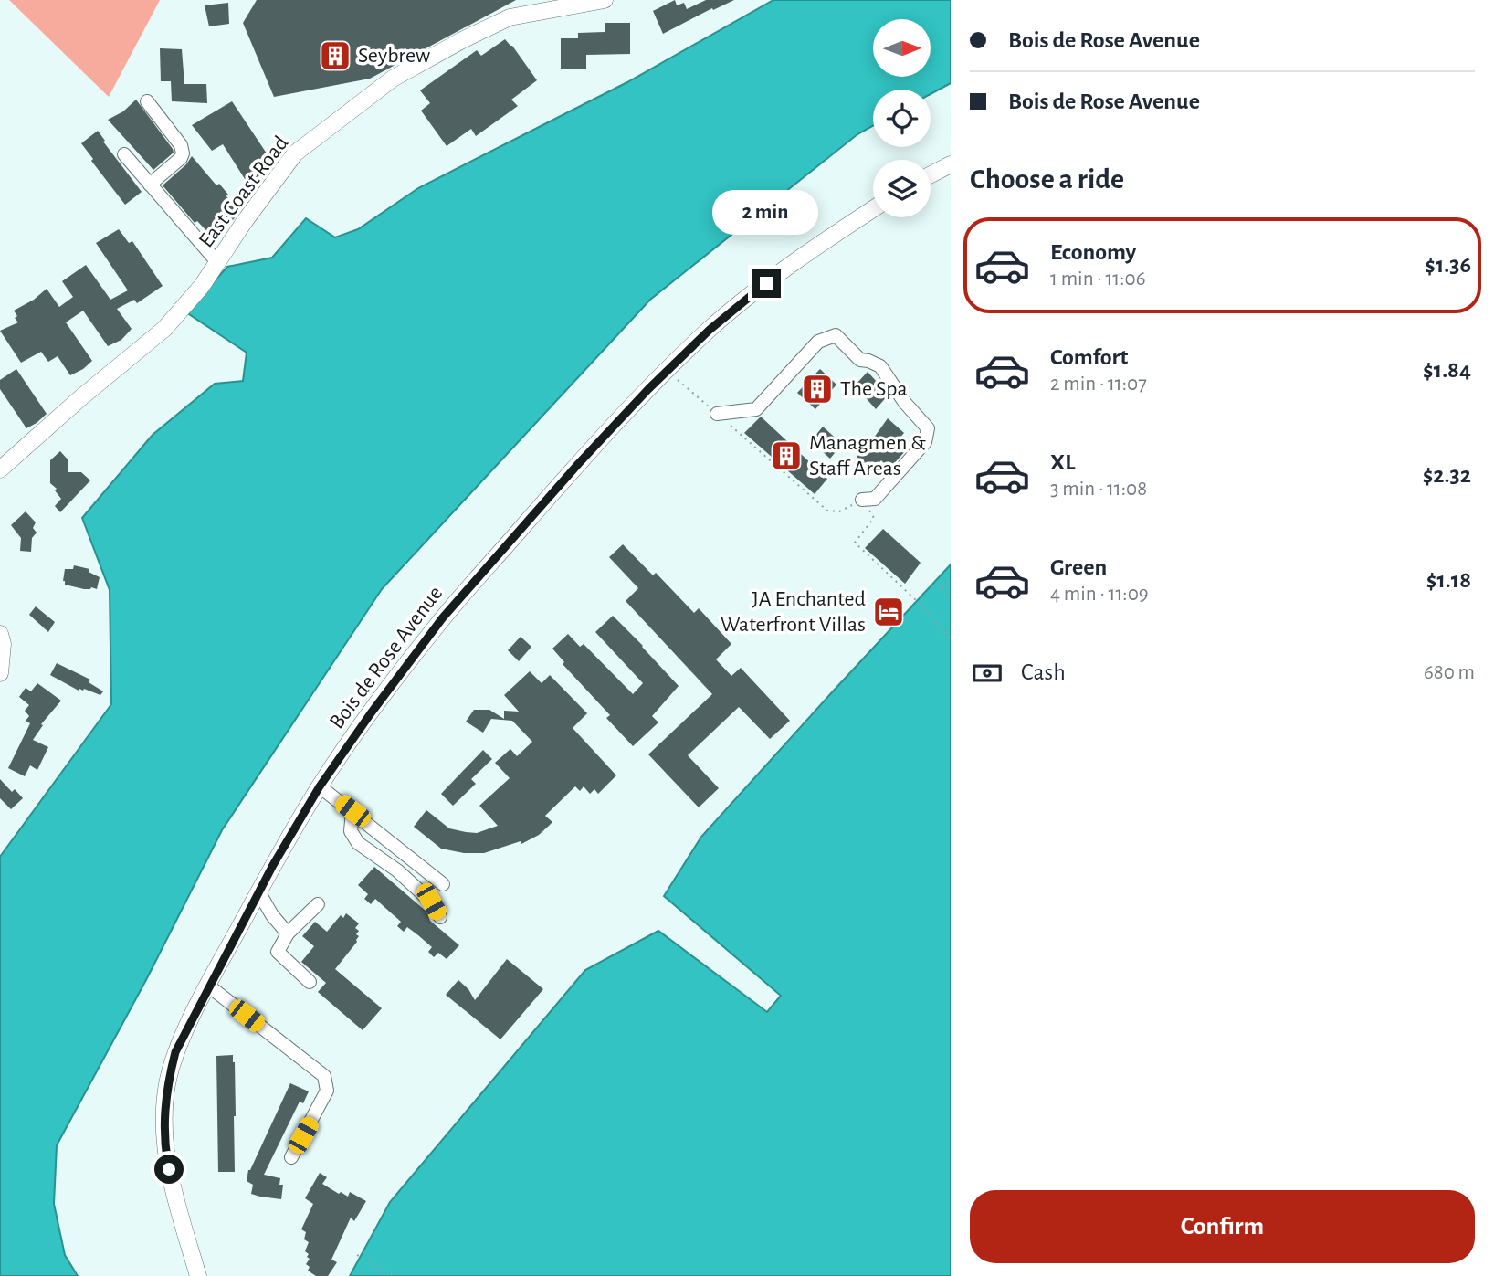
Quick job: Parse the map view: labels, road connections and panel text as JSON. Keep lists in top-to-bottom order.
{
  "streets": {
    "main road": ["East Coast Road", "Bois de Rose Avenue"]
  },
  "places": {
    "building": ["Seybrew", "The Spa", "Managmen & Staff Areas"],
    "hotel": ["JA Enchanted Waterfront Villas"]
  },
  "north": "right",
  "page": {
    "banner": ["Bois de Rose Avenue", "Bois de Rose Avenue"],
    "heading": "Choose a ride",
    "bubble": "2 min",
    "list": [
      {
        "name": "Economy",
        "note": "1 min · 11:06",
        "value": "$1.36"
      },
      {
        "name": "Comfort",
        "note": "2 min · 11:07",
        "value": "$1.84"
      },
      {
        "name": "XL",
        "note": "3 min · 11:08",
        "value": "$2.32"
      },
      {
        "name": "Green",
        "note": "4 min · 11:09",
        "value": "$1.18"
      }
    ],
    "pay": ["Cash", "680 m"],
    "buttons": "Confirm"
  }
}
